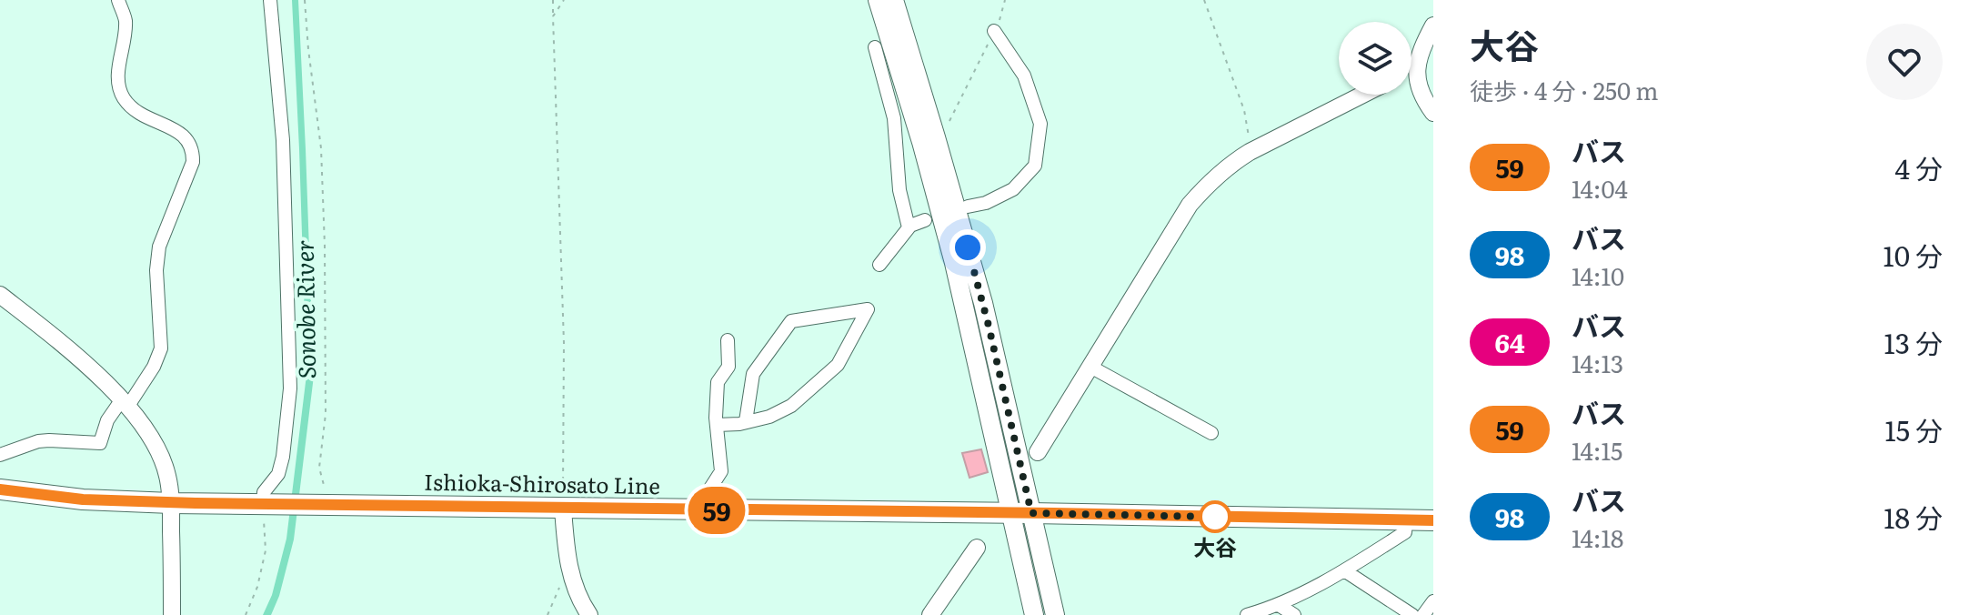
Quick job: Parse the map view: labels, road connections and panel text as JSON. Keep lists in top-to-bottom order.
{
  "streets": {
    "main road": ["Ishioka-Shirosato Line"]
  },
  "water": ["Sonobe River"],
  "places": ["大谷"],
  "lines": ["bus line 59"],
  "page": {
    "on_map": "59",
    "heading": ["大谷", "徒歩 · 4 分 · 250 m"],
    "list": [
      {
        "mark": "59",
        "name": "バス",
        "note": "14:04",
        "value": "4 分"
      },
      {
        "mark": "98",
        "name": "バス",
        "note": "14:10",
        "value": "10 分"
      },
      {
        "mark": "64",
        "name": "バス",
        "note": "14:13",
        "value": "13 分"
      },
      {
        "mark": "59",
        "name": "バス",
        "note": "14:15",
        "value": "15 分"
      },
      {
        "mark": "98",
        "name": "バス",
        "note": "14:18",
        "value": "18 分"
      }
    ]
  }
}
